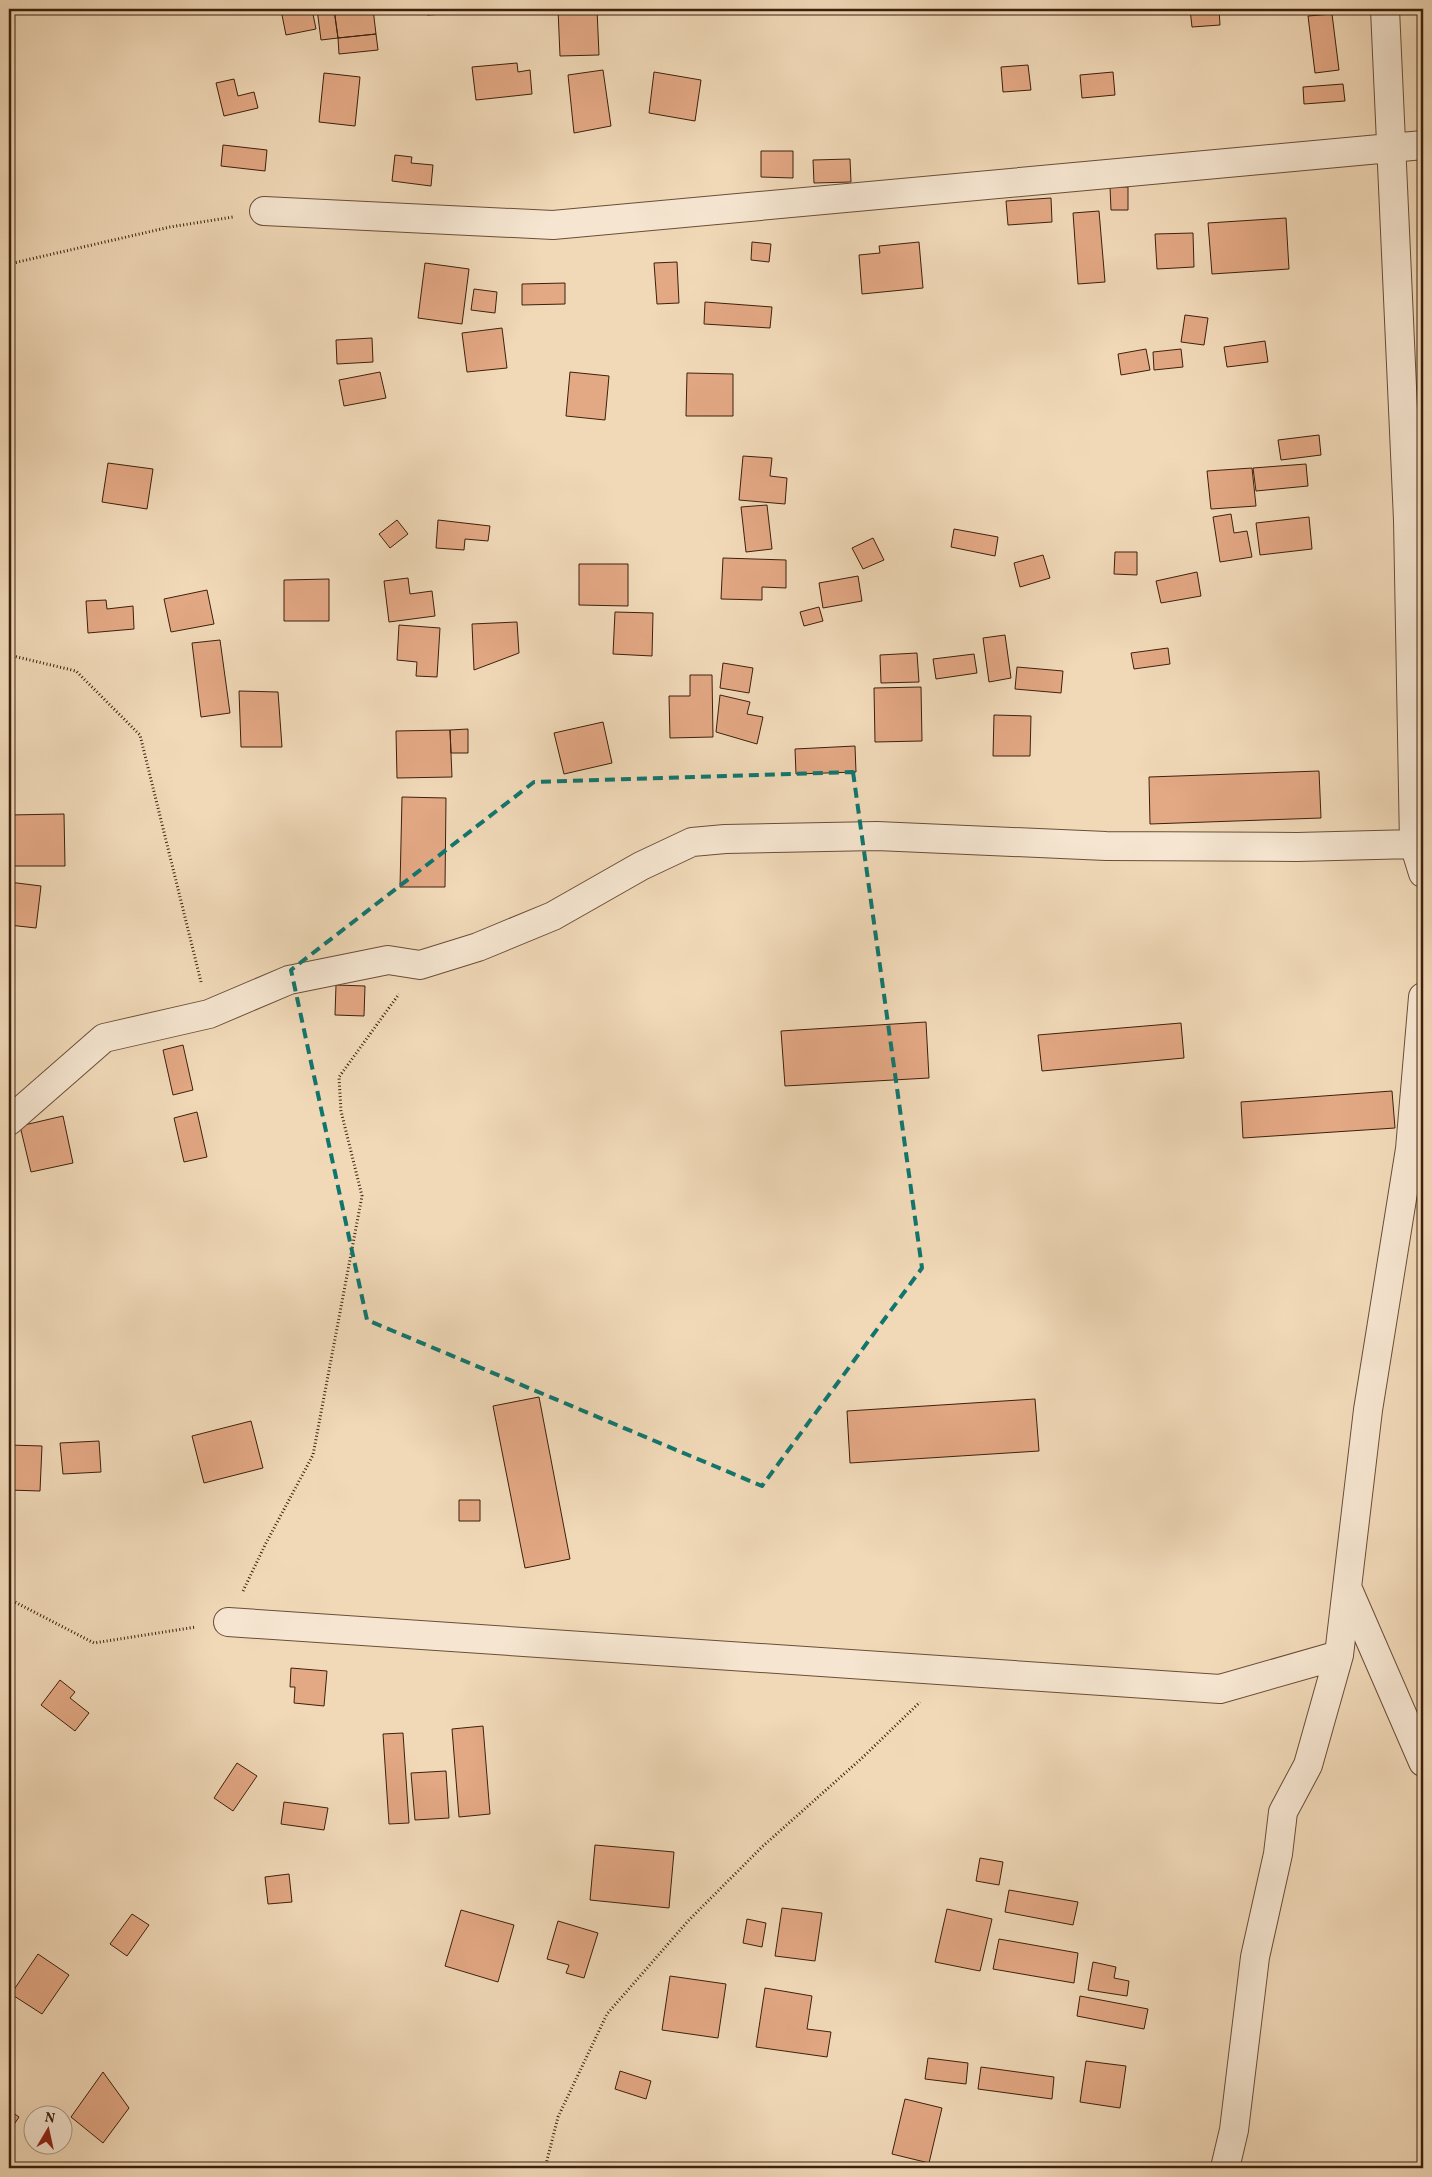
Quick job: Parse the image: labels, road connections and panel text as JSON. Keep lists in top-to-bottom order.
{
  "north": "top"
}
